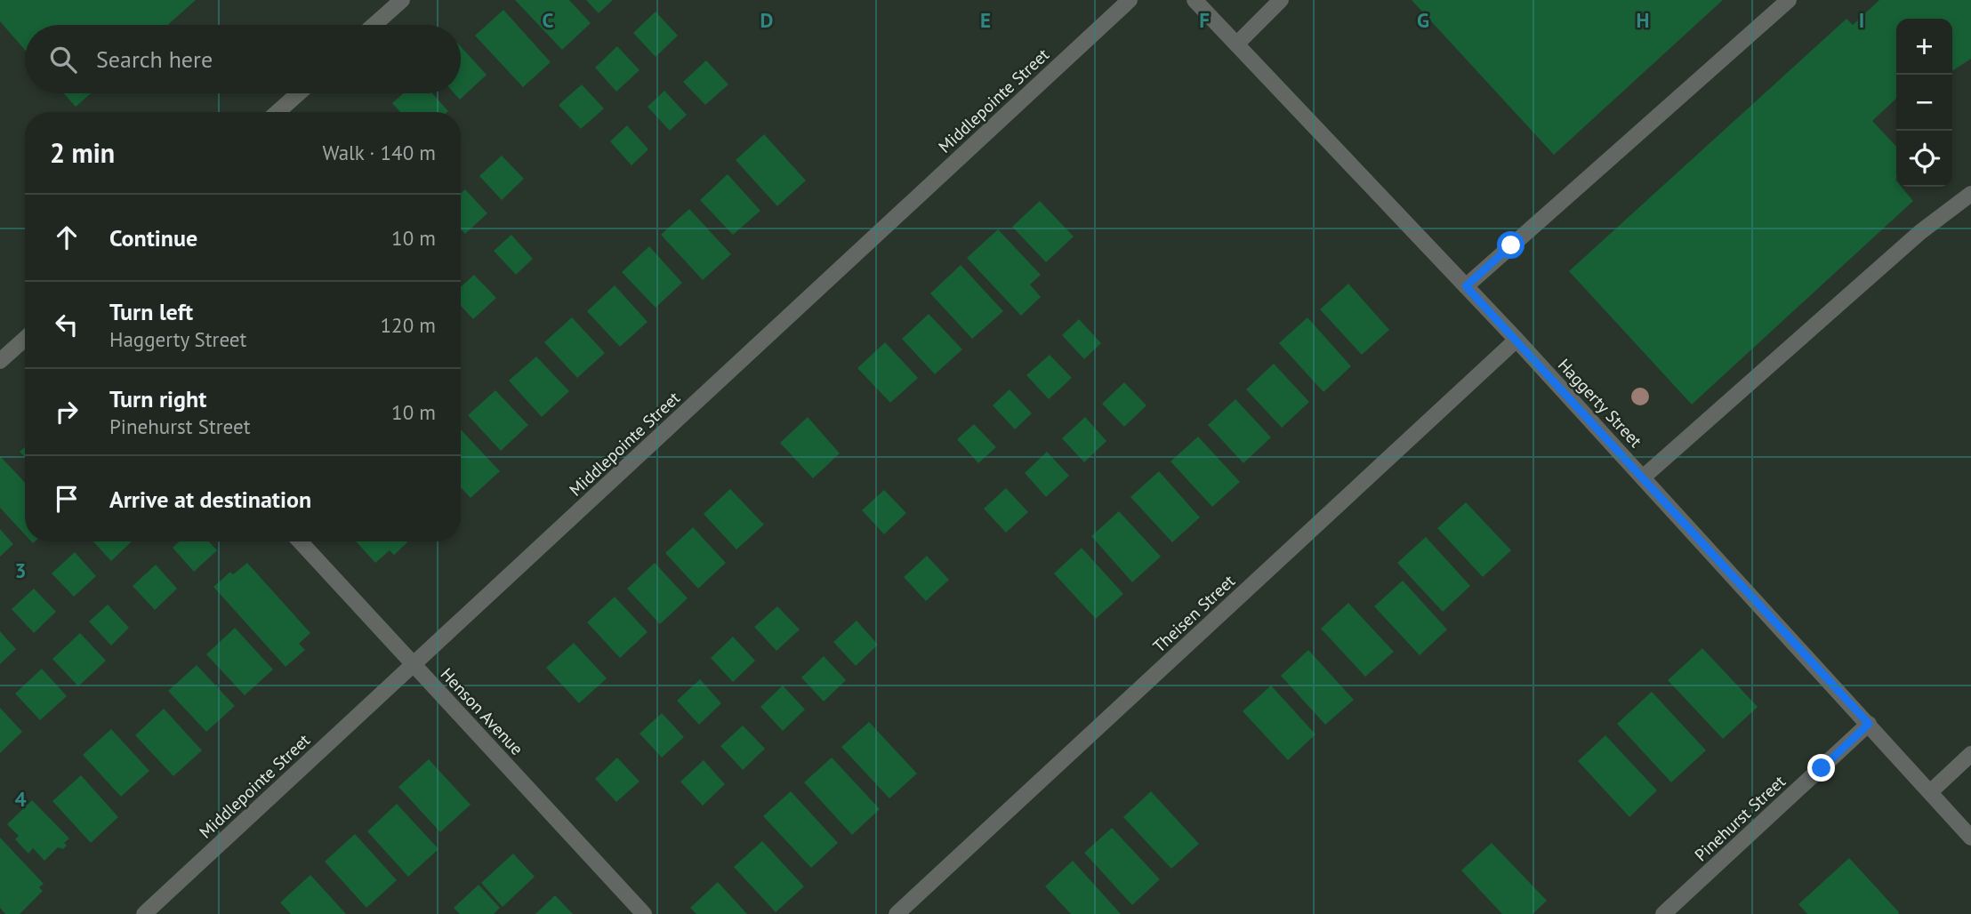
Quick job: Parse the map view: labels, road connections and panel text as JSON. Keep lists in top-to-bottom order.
{
  "streets": {
    "street": [
      "Middlepointe Street",
      "Haggerty Street",
      "Theisen Street",
      "Henson Avenue",
      "Pinehurst Street"
    ]
  },
  "crossings": [
    ["Middlepointe Street", "Henson Avenue"],
    ["Haggerty Street", "Theisen Street"],
    ["Haggerty Street", "Pinehurst Street"]
  ],
  "page": {
    "map_buttons": ["+", "−"],
    "search": "Search here",
    "heading": ["2 min", "Walk · 140 m"],
    "list": [
      ["Continue", "10 m"],
      ["Turn left", "Haggerty Street", "120 m"],
      ["Turn right", "Pinehurst Street", "10 m"],
      "Arrive at destination"
    ]
  },
  "grid": {
    "columns": [
      "C",
      "D",
      "E",
      "F",
      "G",
      "H",
      "I"
    ],
    "rows": ["3", "4"]
  }
}
